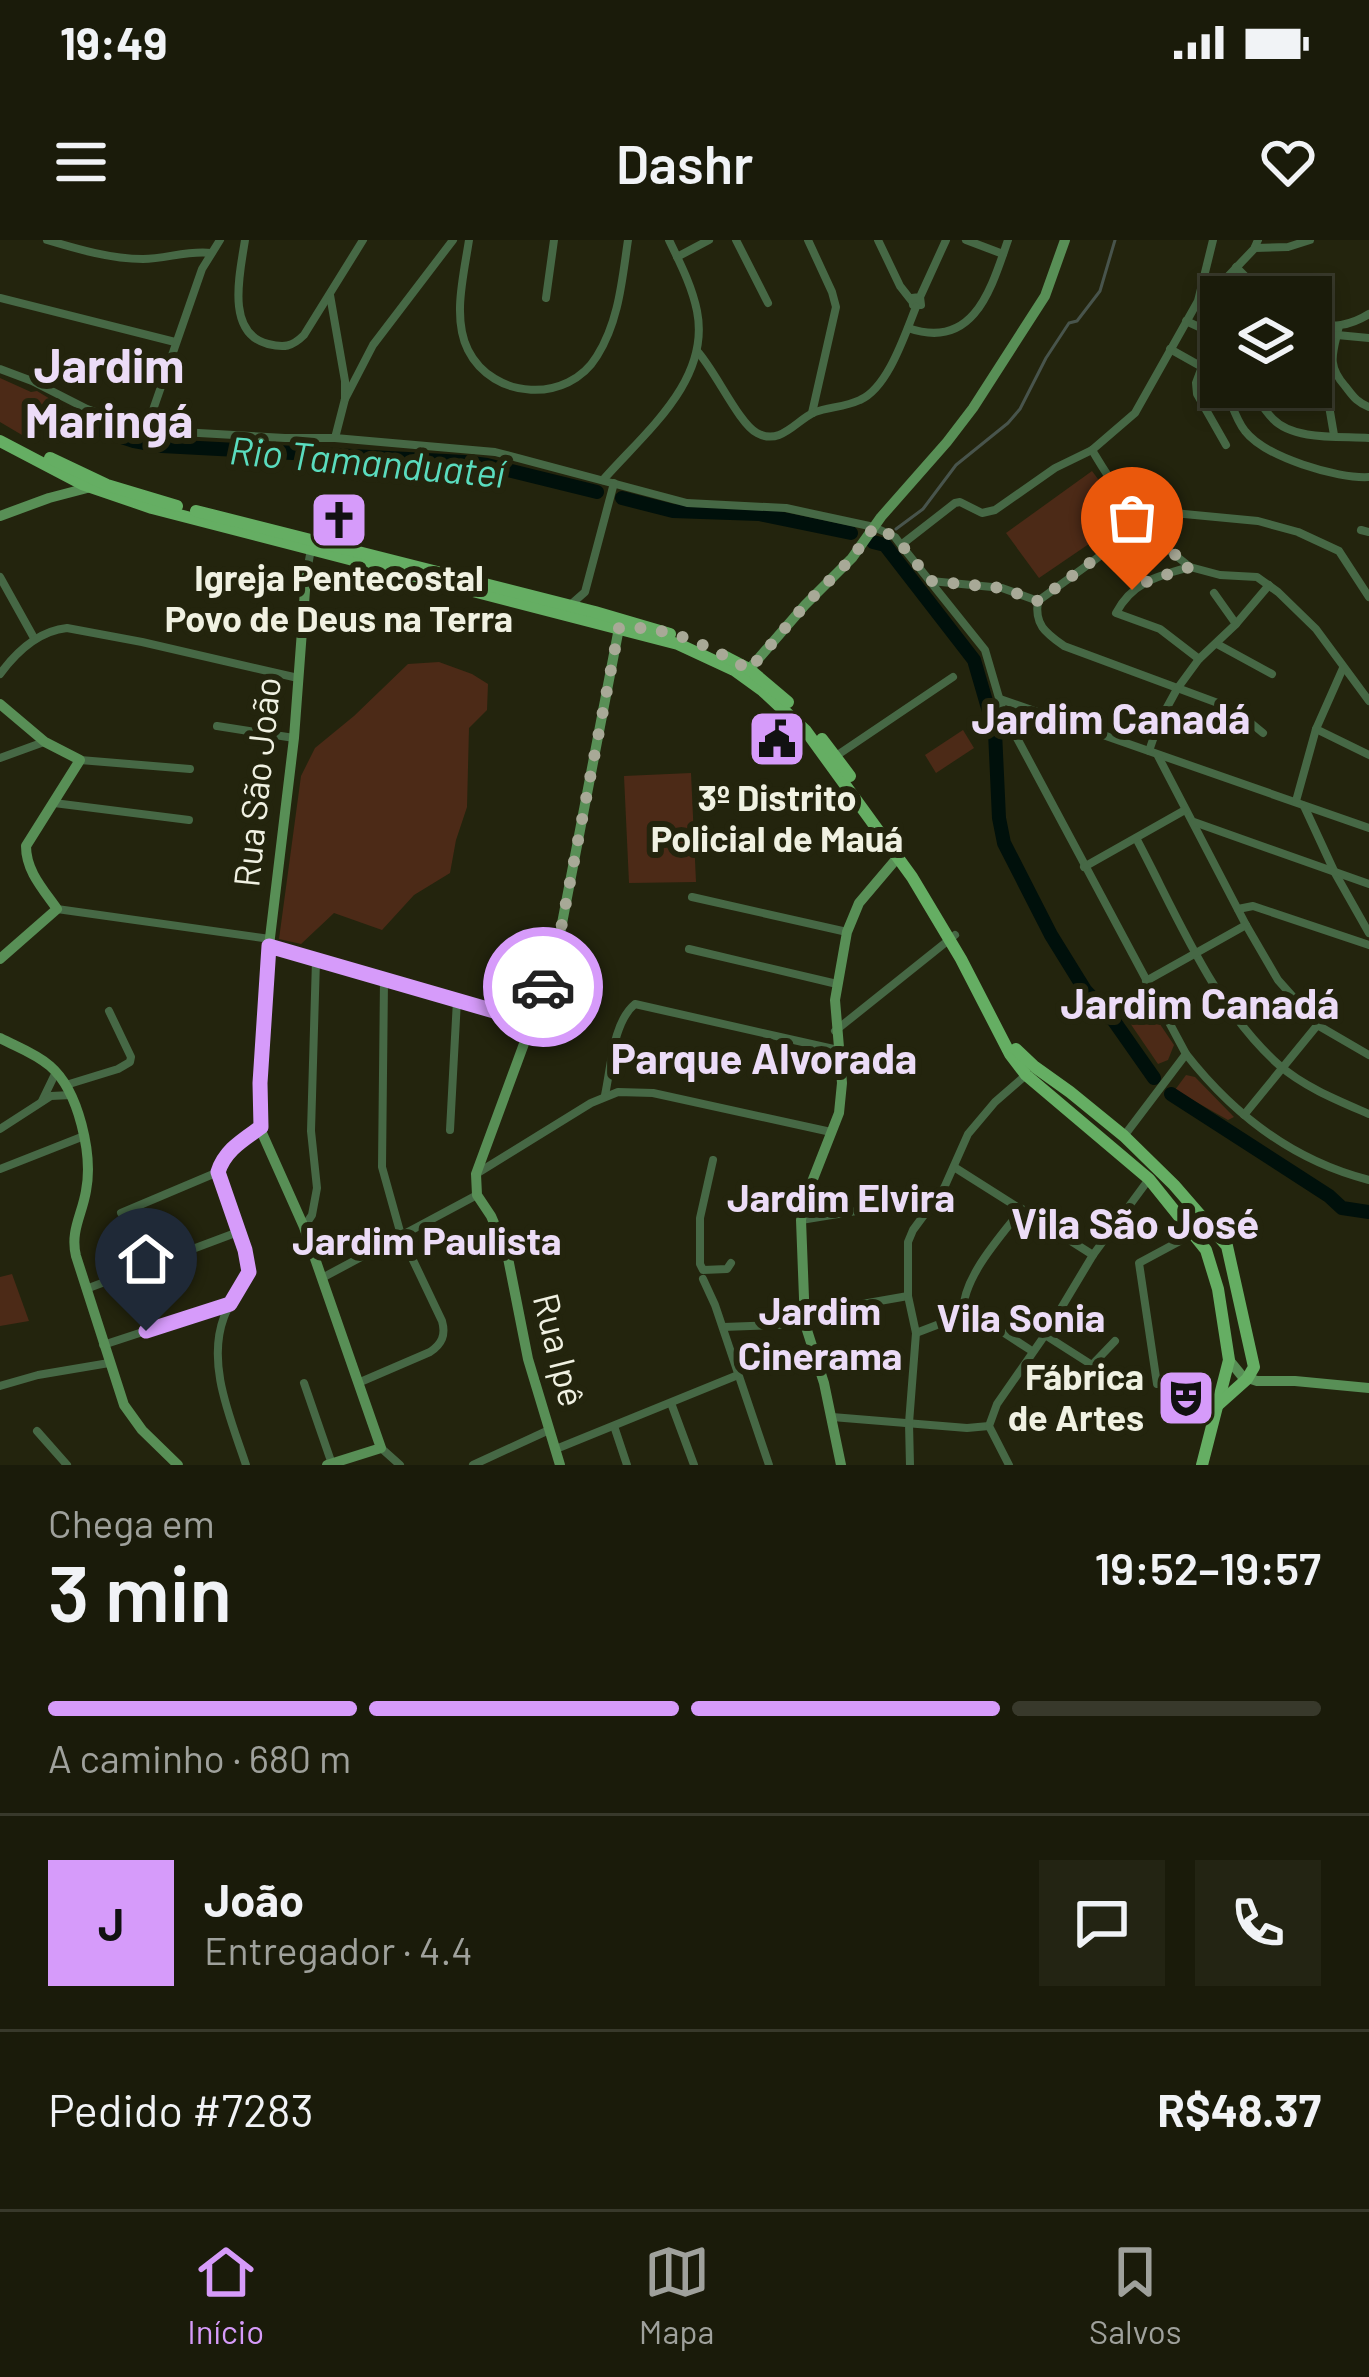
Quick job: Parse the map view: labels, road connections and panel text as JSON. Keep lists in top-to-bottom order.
{
  "streets": {
    "street": ["Rua São João", "Rua Ipê"]
  },
  "districts": [
    "Jardim Maringá",
    "Jardim Canadá",
    "Jardim Canadá",
    "Parque Alvorada",
    "Jardim Elvira",
    "Vila São José",
    "Jardim Paulista",
    "Jardim Cinerama",
    "Vila Sonia"
  ],
  "water": ["Rio Tamanduateí"],
  "places": {
    "church": ["Igreja Pentecostal Povo de Deus na Terra"],
    "public building": ["3º Distrito Policial de Mauá"],
    "theatre": ["Fábrica de Artes"]
  },
  "page": {
    "status": "19:49",
    "header": "Dashr",
    "heading": ["3 min", "Chega em", "19:52–19:57"],
    "panel": [
      "João",
      "Entregador · 4.4",
      "Pedido #7283",
      "R$48.37"
    ],
    "bar": "A caminho · 680 m",
    "round": "J",
    "tabs": ["Início", "Mapa", "Salvos"]
  }
}
